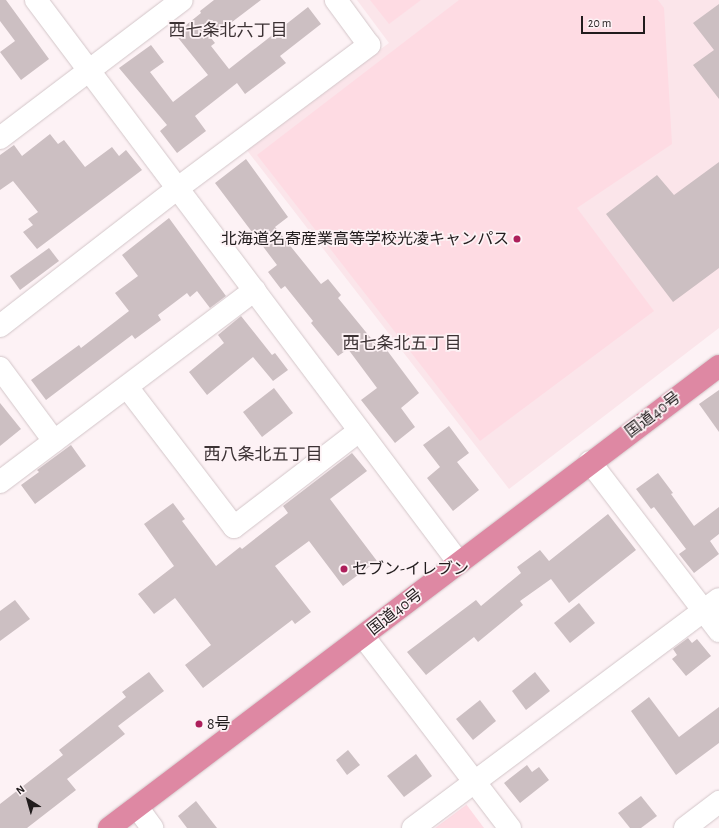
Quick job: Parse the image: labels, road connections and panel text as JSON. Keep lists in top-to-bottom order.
{
  "streets": {
    "highway": ["国道40号"]
  },
  "districts": ["西七条北六丁目", "西七条北五丁目", "西八条北五丁目"],
  "places": ["北海道名寄産業高等学校光凌キャンパス", "セブン-イレブン", "8号"],
  "scale_bar": "20 m",
  "north": "top left"
}
